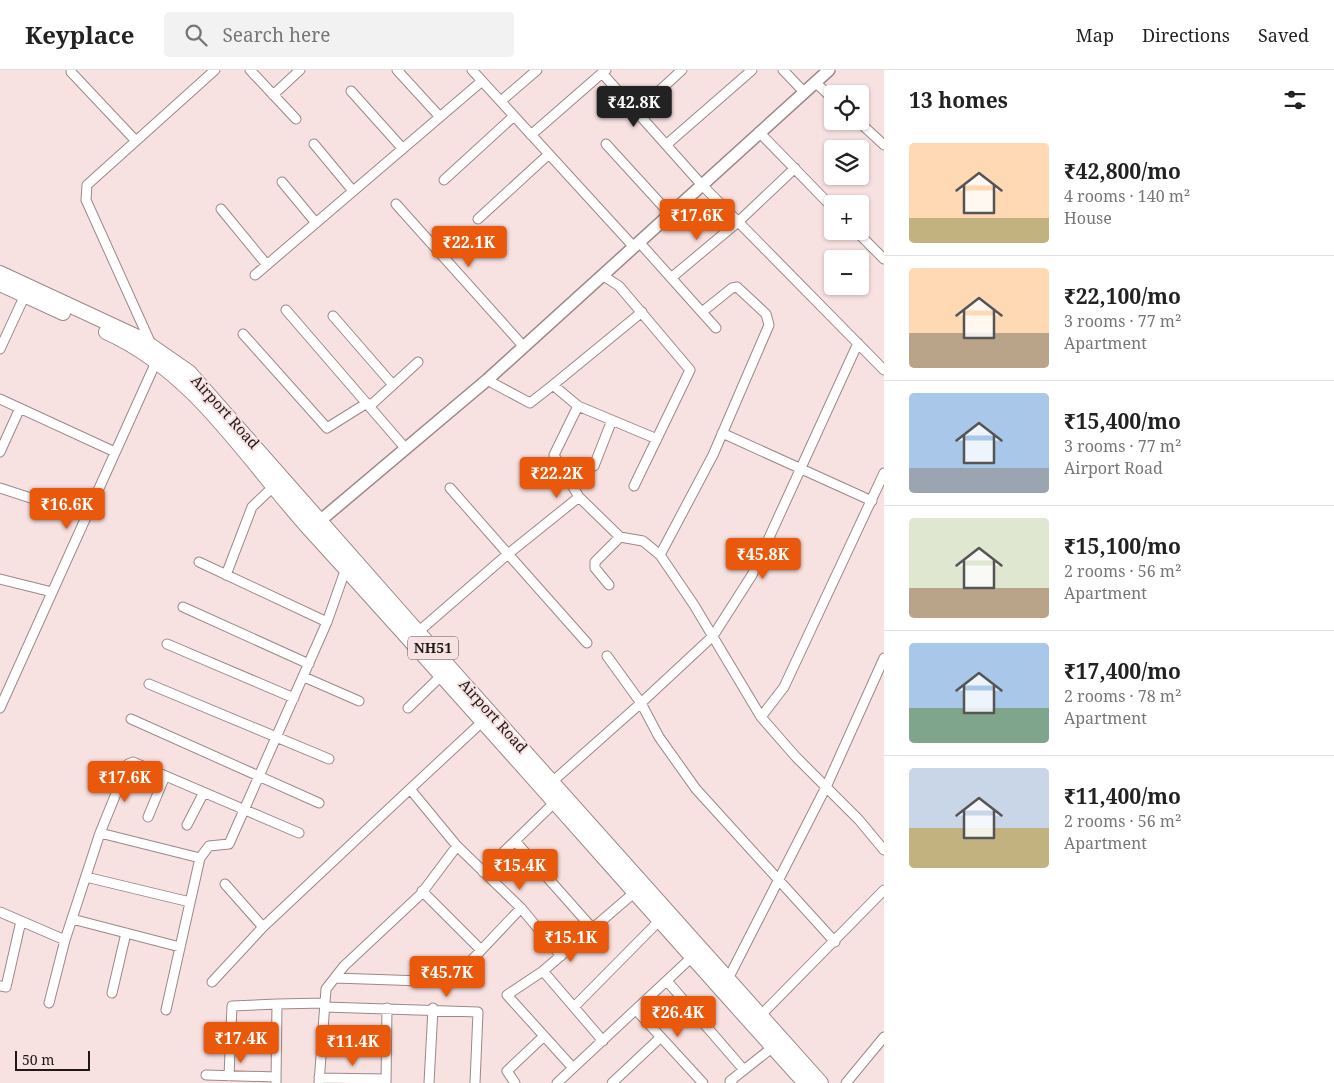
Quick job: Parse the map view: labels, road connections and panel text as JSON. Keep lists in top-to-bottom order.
{
  "streets": {
    "highway": ["Airport Road", "NH51"]
  },
  "scale_bar": "50 m",
  "page": {
    "header": "Keyplace",
    "search": "Search here",
    "nav": ["Map", "Directions", "Saved"],
    "heading": "13 homes",
    "map_buttons": ["+", "−"],
    "price": [
      "₹42.8K",
      "₹17.6K",
      "₹22.1K",
      "₹22.2K",
      "₹16.6K",
      "₹45.8K",
      "₹17.6K",
      "₹15.4K",
      "₹15.1K",
      "₹45.7K",
      "₹26.4K",
      "₹17.4K",
      "₹11.4K"
    ],
    "list": [
      {
        "name": "₹42,800/mo",
        "note": "4 rooms · 140 m² · House"
      },
      {
        "name": "₹22,100/mo",
        "note": "3 rooms · 77 m² · Apartment"
      },
      {
        "name": "₹15,400/mo",
        "note": "3 rooms · 77 m² · Airport Road"
      },
      {
        "name": "₹15,100/mo",
        "note": "2 rooms · 56 m² · Apartment"
      },
      {
        "name": "₹17,400/mo",
        "note": "2 rooms · 78 m² · Apartment"
      },
      {
        "name": "₹11,400/mo",
        "note": "2 rooms · 56 m² · Apartment"
      }
    ],
    "scale": "50 m"
  }
}
